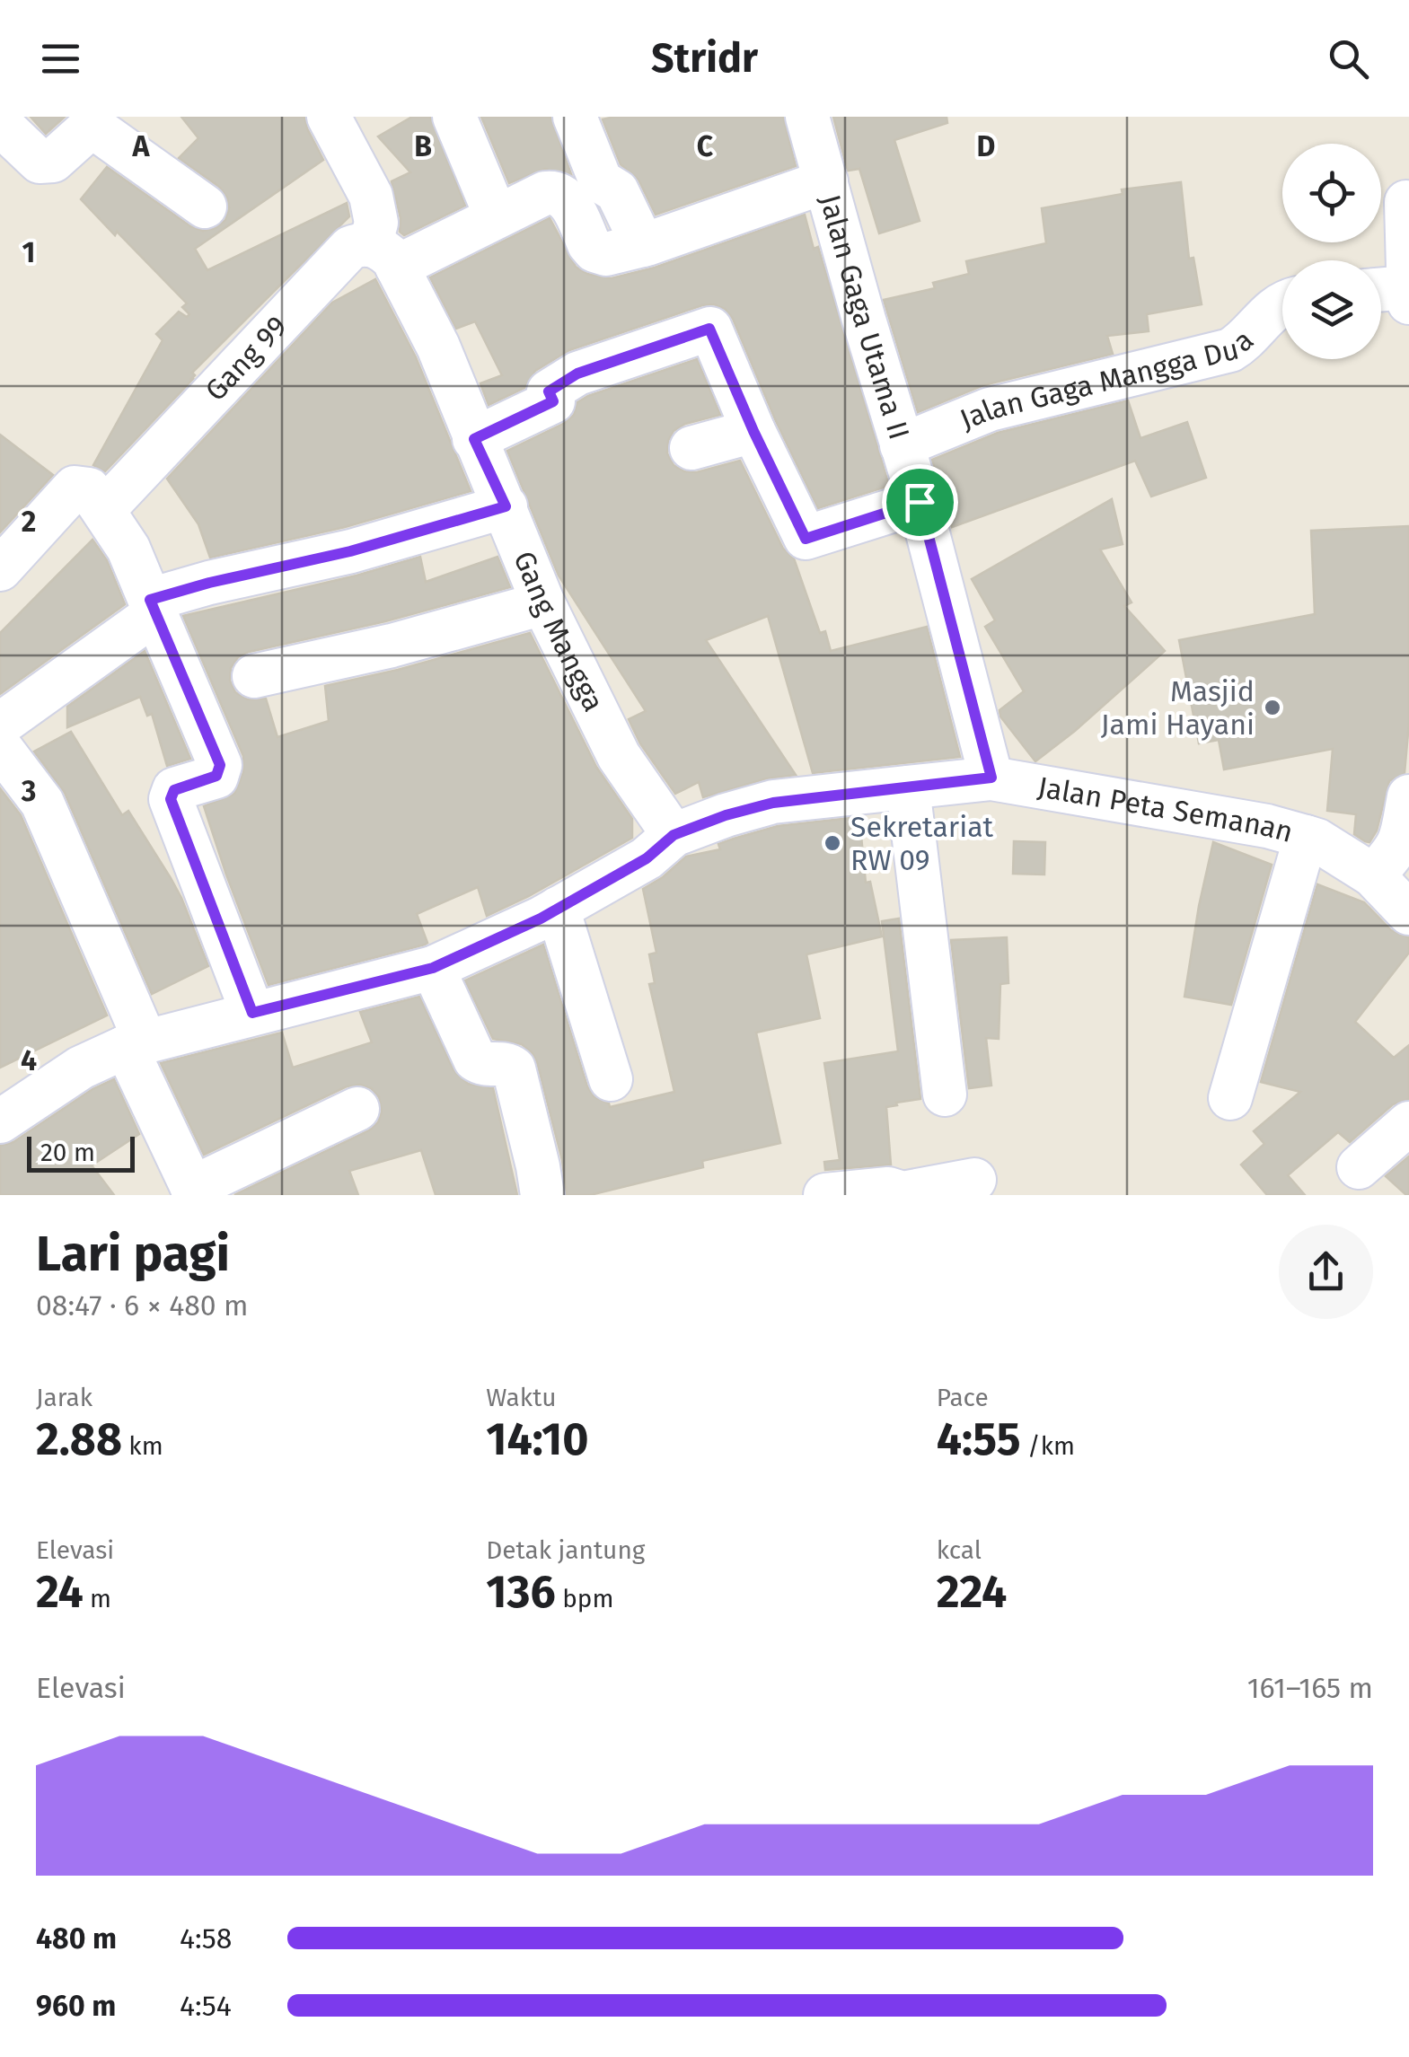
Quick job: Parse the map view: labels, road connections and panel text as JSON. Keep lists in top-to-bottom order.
{
  "streets": {
    "street": [
      "Jalan Gaga Utama II",
      "Gang 99",
      "Jalan Gaga Mangga Dua",
      "Gang Mangga",
      "Jalan Peta Semanan"
    ]
  },
  "crossings": [
    ["Jalan Gaga Utama II", "Jalan Gaga Mangga Dua"],
    ["Jalan Gaga Utama II", "Jalan Peta Semanan"],
    ["Gang 99", "Gang Mangga"],
    ["Gang Mangga", "Jalan Peta Semanan"]
  ],
  "places": ["Masjid Jami Hayani", "Sekretariat RW 09"],
  "scale_bar": "20 m",
  "page": {
    "header": "Stridr",
    "scale": "20 m",
    "heading": ["Lari pagi", "08:47 · 6 × 480 m"],
    "stats": [
      ["Jarak", "2.88 km"],
      ["Waktu", "14:10"],
      ["Pace", "4:55 /km"],
      ["Elevasi", "24 m"],
      ["Detak jantung", "136 bpm"],
      ["kcal", "224"]
    ],
    "chart": ["Elevasi", "161–165 m"],
    "list": [
      {
        "name": "480 m",
        "note": "4:58"
      },
      {
        "name": "960 m",
        "note": "4:54"
      }
    ]
  },
  "grid": {
    "columns": [
      "A",
      "B",
      "C",
      "D"
    ],
    "rows": [
      "1",
      "2",
      "3",
      "4"
    ]
  }
}
